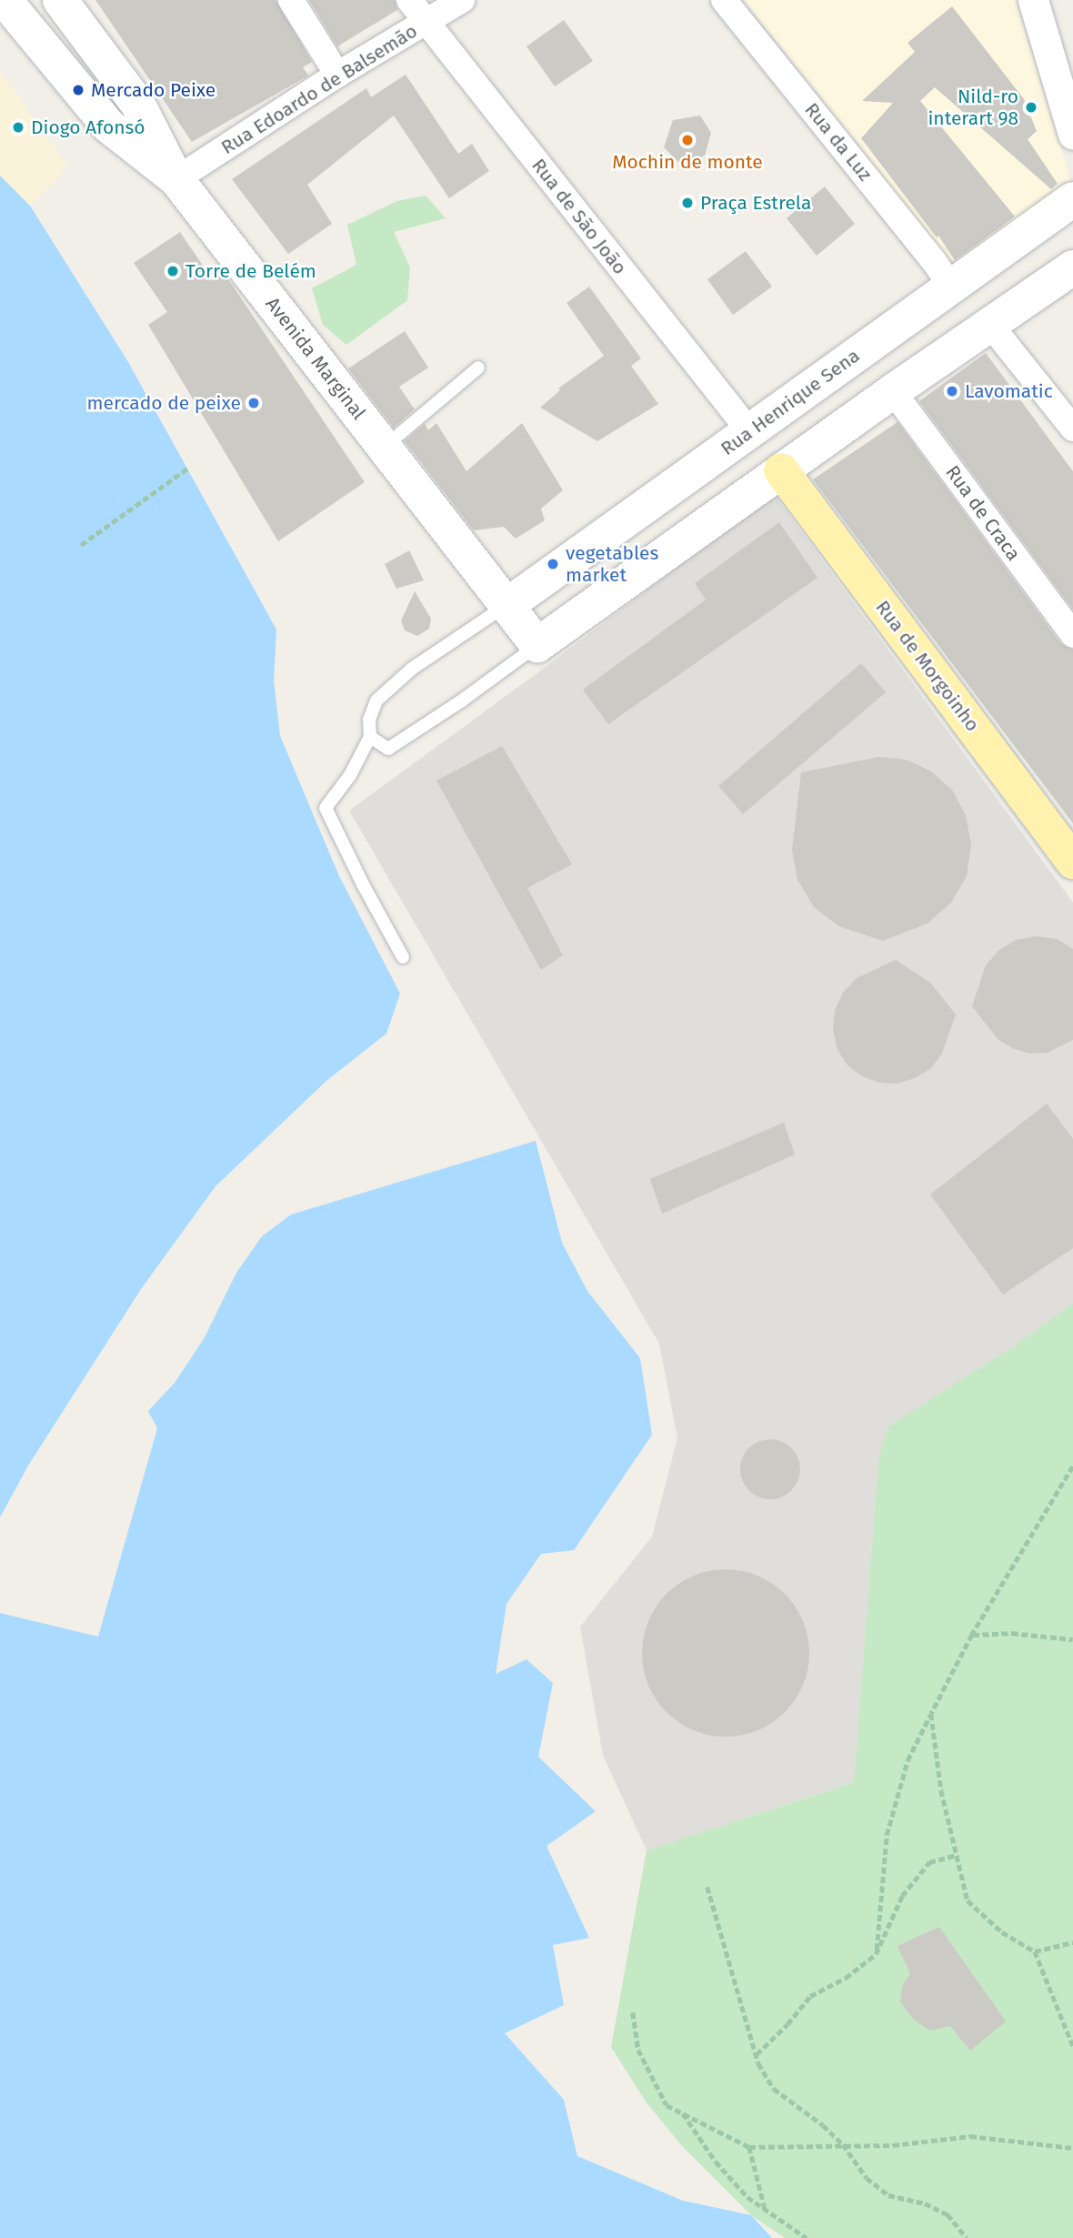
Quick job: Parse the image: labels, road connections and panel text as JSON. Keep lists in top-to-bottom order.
{
  "streets": {
    "main road": ["Avenida Marginal", "Rua Henrique Sena", "Rua de Morgoinho"],
    "street": [
      "Rua Edoardo de Balsemão",
      "Rua da Luz",
      "Rua de São João",
      "Rua de Craca"
    ]
  },
  "crossings": [
    ["Rua Edoardo de Balsemão", "Rua de São João"],
    ["Rua Edoardo de Balsemão", "Avenida Marginal"],
    ["Rua da Luz", "Rua Henrique Sena"],
    ["Rua de São João", "Rua Henrique Sena"],
    ["Avenida Marginal", "Rua Henrique Sena"]
  ],
  "places": [
    "Mercado Peixe",
    "Nild-ro interart 98",
    "Diogo Afonsó",
    "Mochin de monte",
    "Praça Estrela",
    "Torre de Belém",
    "Lavomatic",
    "mercado de peixe",
    "vegetables market"
  ]
}
